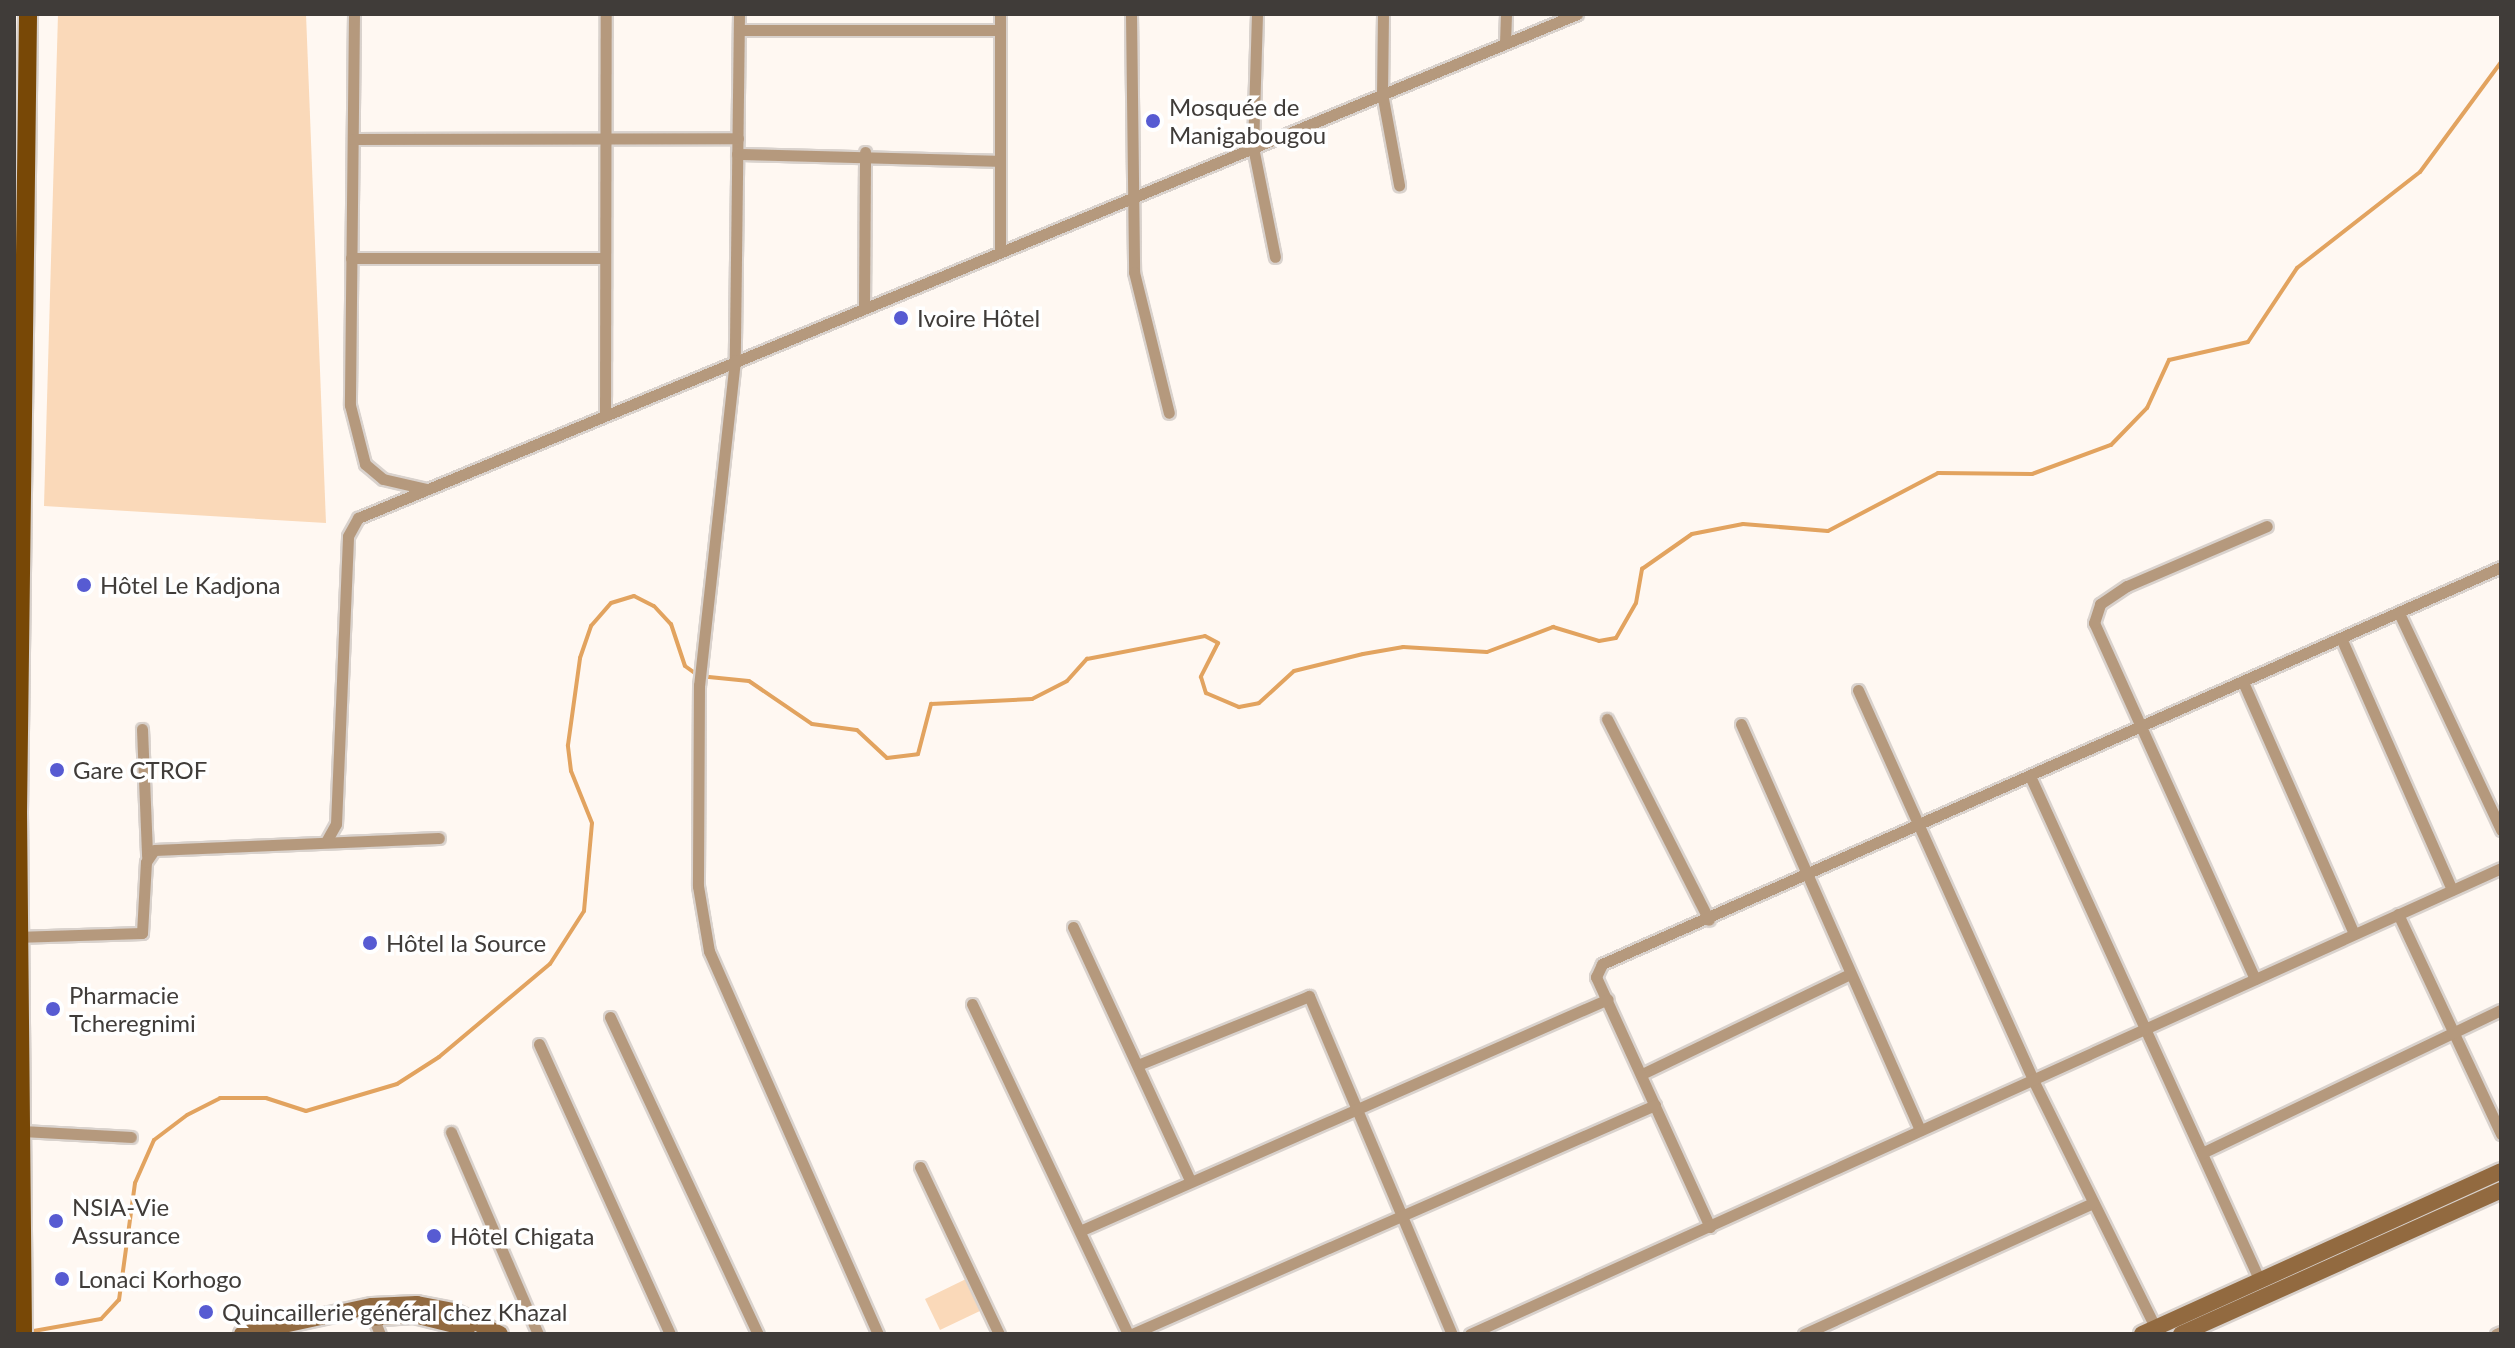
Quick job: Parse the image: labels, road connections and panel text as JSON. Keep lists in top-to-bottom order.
{
  "places": [
    "Mosquée de Manigabougou",
    "Ivoire Hôtel",
    "Hôtel Le Kadjona",
    "Gare CTROF",
    "Hôtel la Source",
    "Pharmacie Tcheregnimi",
    "NSIA-Vie Assurance",
    "Hôtel Chigata",
    "Lonaci Korhogo",
    "Quincaillerie général chez Khazal"
  ]
}
